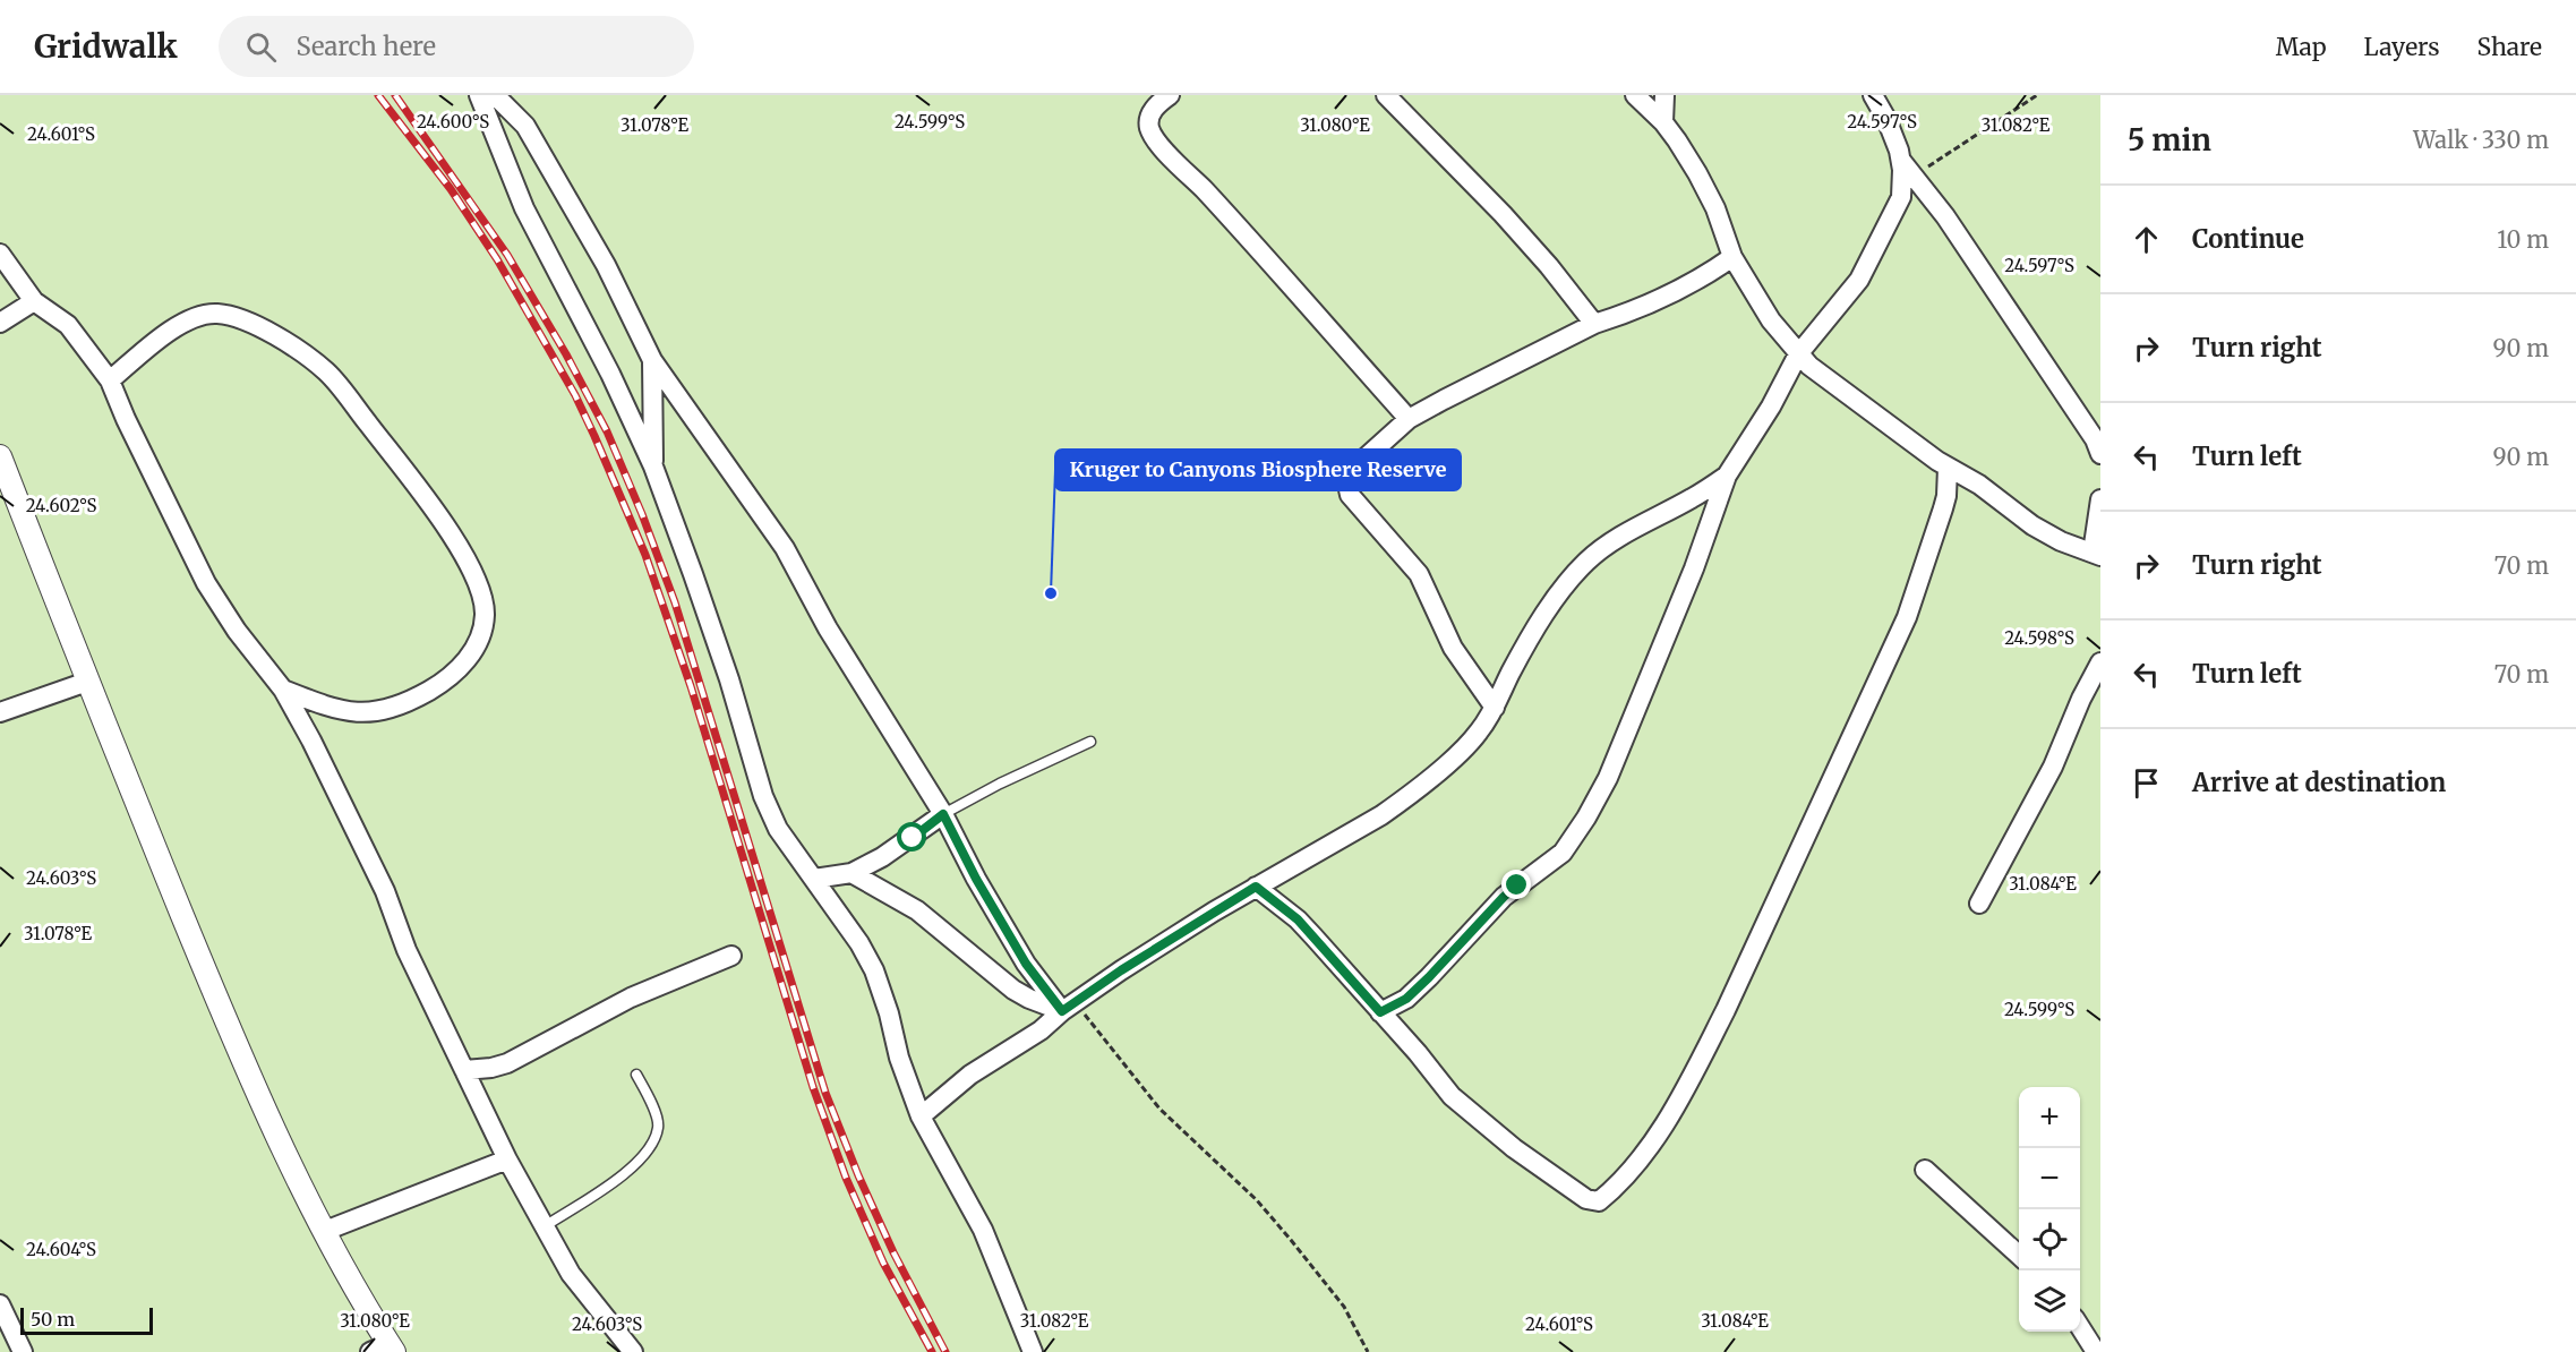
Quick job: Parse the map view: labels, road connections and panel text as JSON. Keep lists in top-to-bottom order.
{
  "places": ["Kruger to Canyons Biosphere Reserve"],
  "scale_bar": "50 m",
  "page": {
    "header": "Gridwalk",
    "search": "Search here",
    "nav": ["Map", "Layers", "Share"],
    "heading": ["5 min", "Walk · 330 m"],
    "list": [
      ["Continue", "10 m"],
      ["Turn right", "90 m"],
      ["Turn left", "90 m"],
      ["Turn right", "70 m"],
      ["Turn left", "70 m"],
      "Arrive at destination"
    ],
    "map_buttons": ["+", "−"],
    "scale": "50 m"
  },
  "coordinates": [
    "24.600°S",
    "24.599°S",
    "24.597°S",
    "31.080°E",
    "31.078°E",
    "31.082°E",
    "24.601°S",
    "24.602°S",
    "24.598°S",
    "24.603°S",
    "31.084°E",
    "24.604°S"
  ]
}
